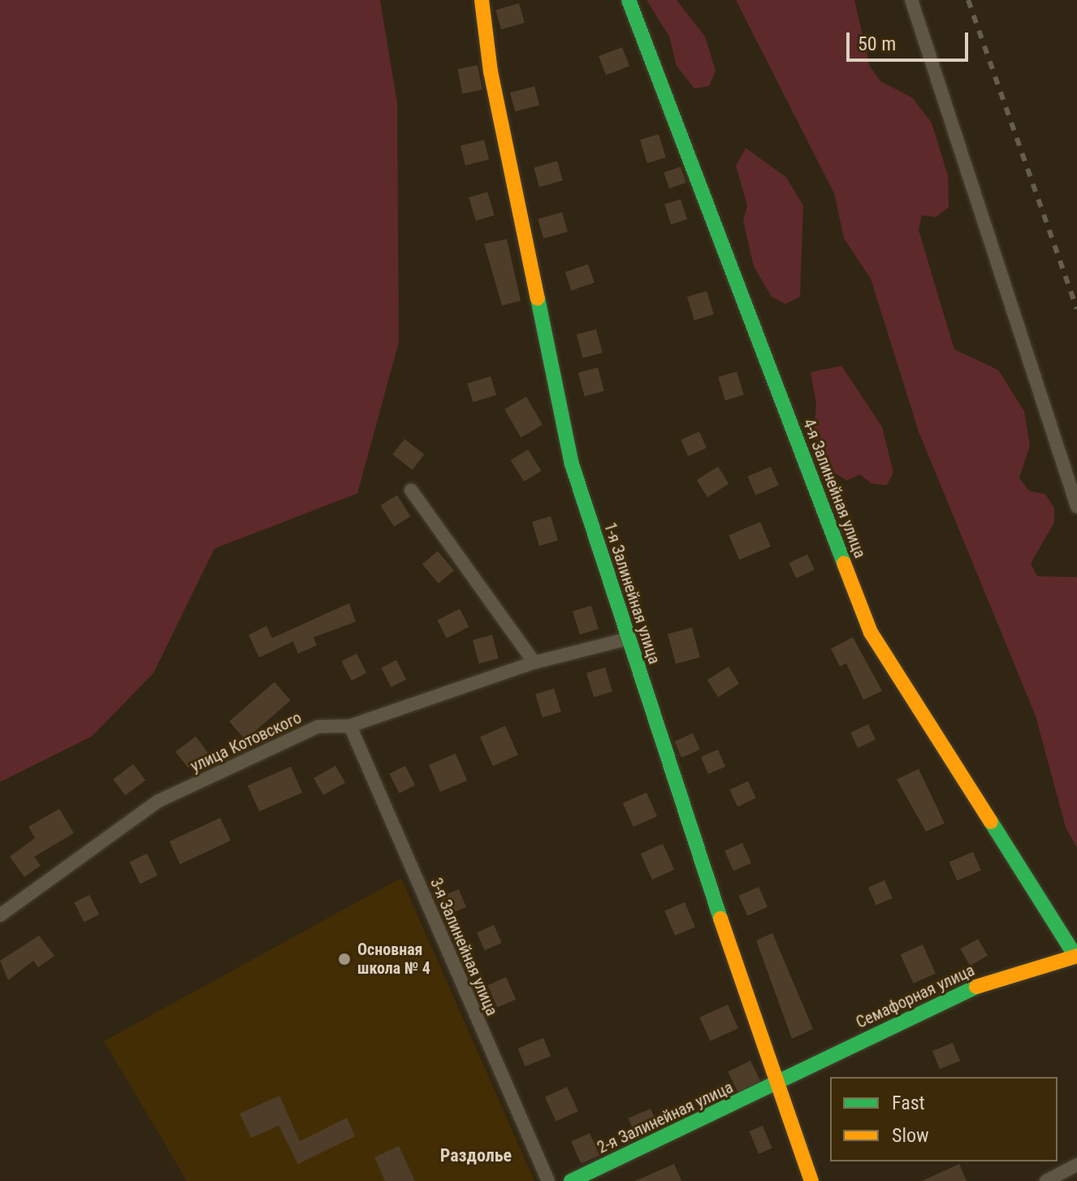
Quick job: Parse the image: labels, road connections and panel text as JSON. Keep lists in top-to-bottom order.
{
  "streets": {
    "street": [
      "4-я Залинейная улица",
      "1-я Залинейная улица",
      "улица Котовского",
      "3-я Залинейная улица",
      "Семафорная улица",
      "2-я Залинейная улица"
    ]
  },
  "crossings": [
    ["4-я Залинейная улица", "Семафорная улица"],
    ["1-я Залинейная улица", "улица Котовского"],
    ["1-я Залинейная улица", "Семафорная улица"],
    ["1-я Залинейная улица", "2-я Залинейная улица"],
    ["улица Котовского", "3-я Залинейная улица"],
    ["Семафорная улица", "2-я Залинейная улица"]
  ],
  "districts": ["Раздолье"],
  "places": ["Основная школа № 4"],
  "legend": ["Fast", "Slow"],
  "scale_bar": "50 m"
}
